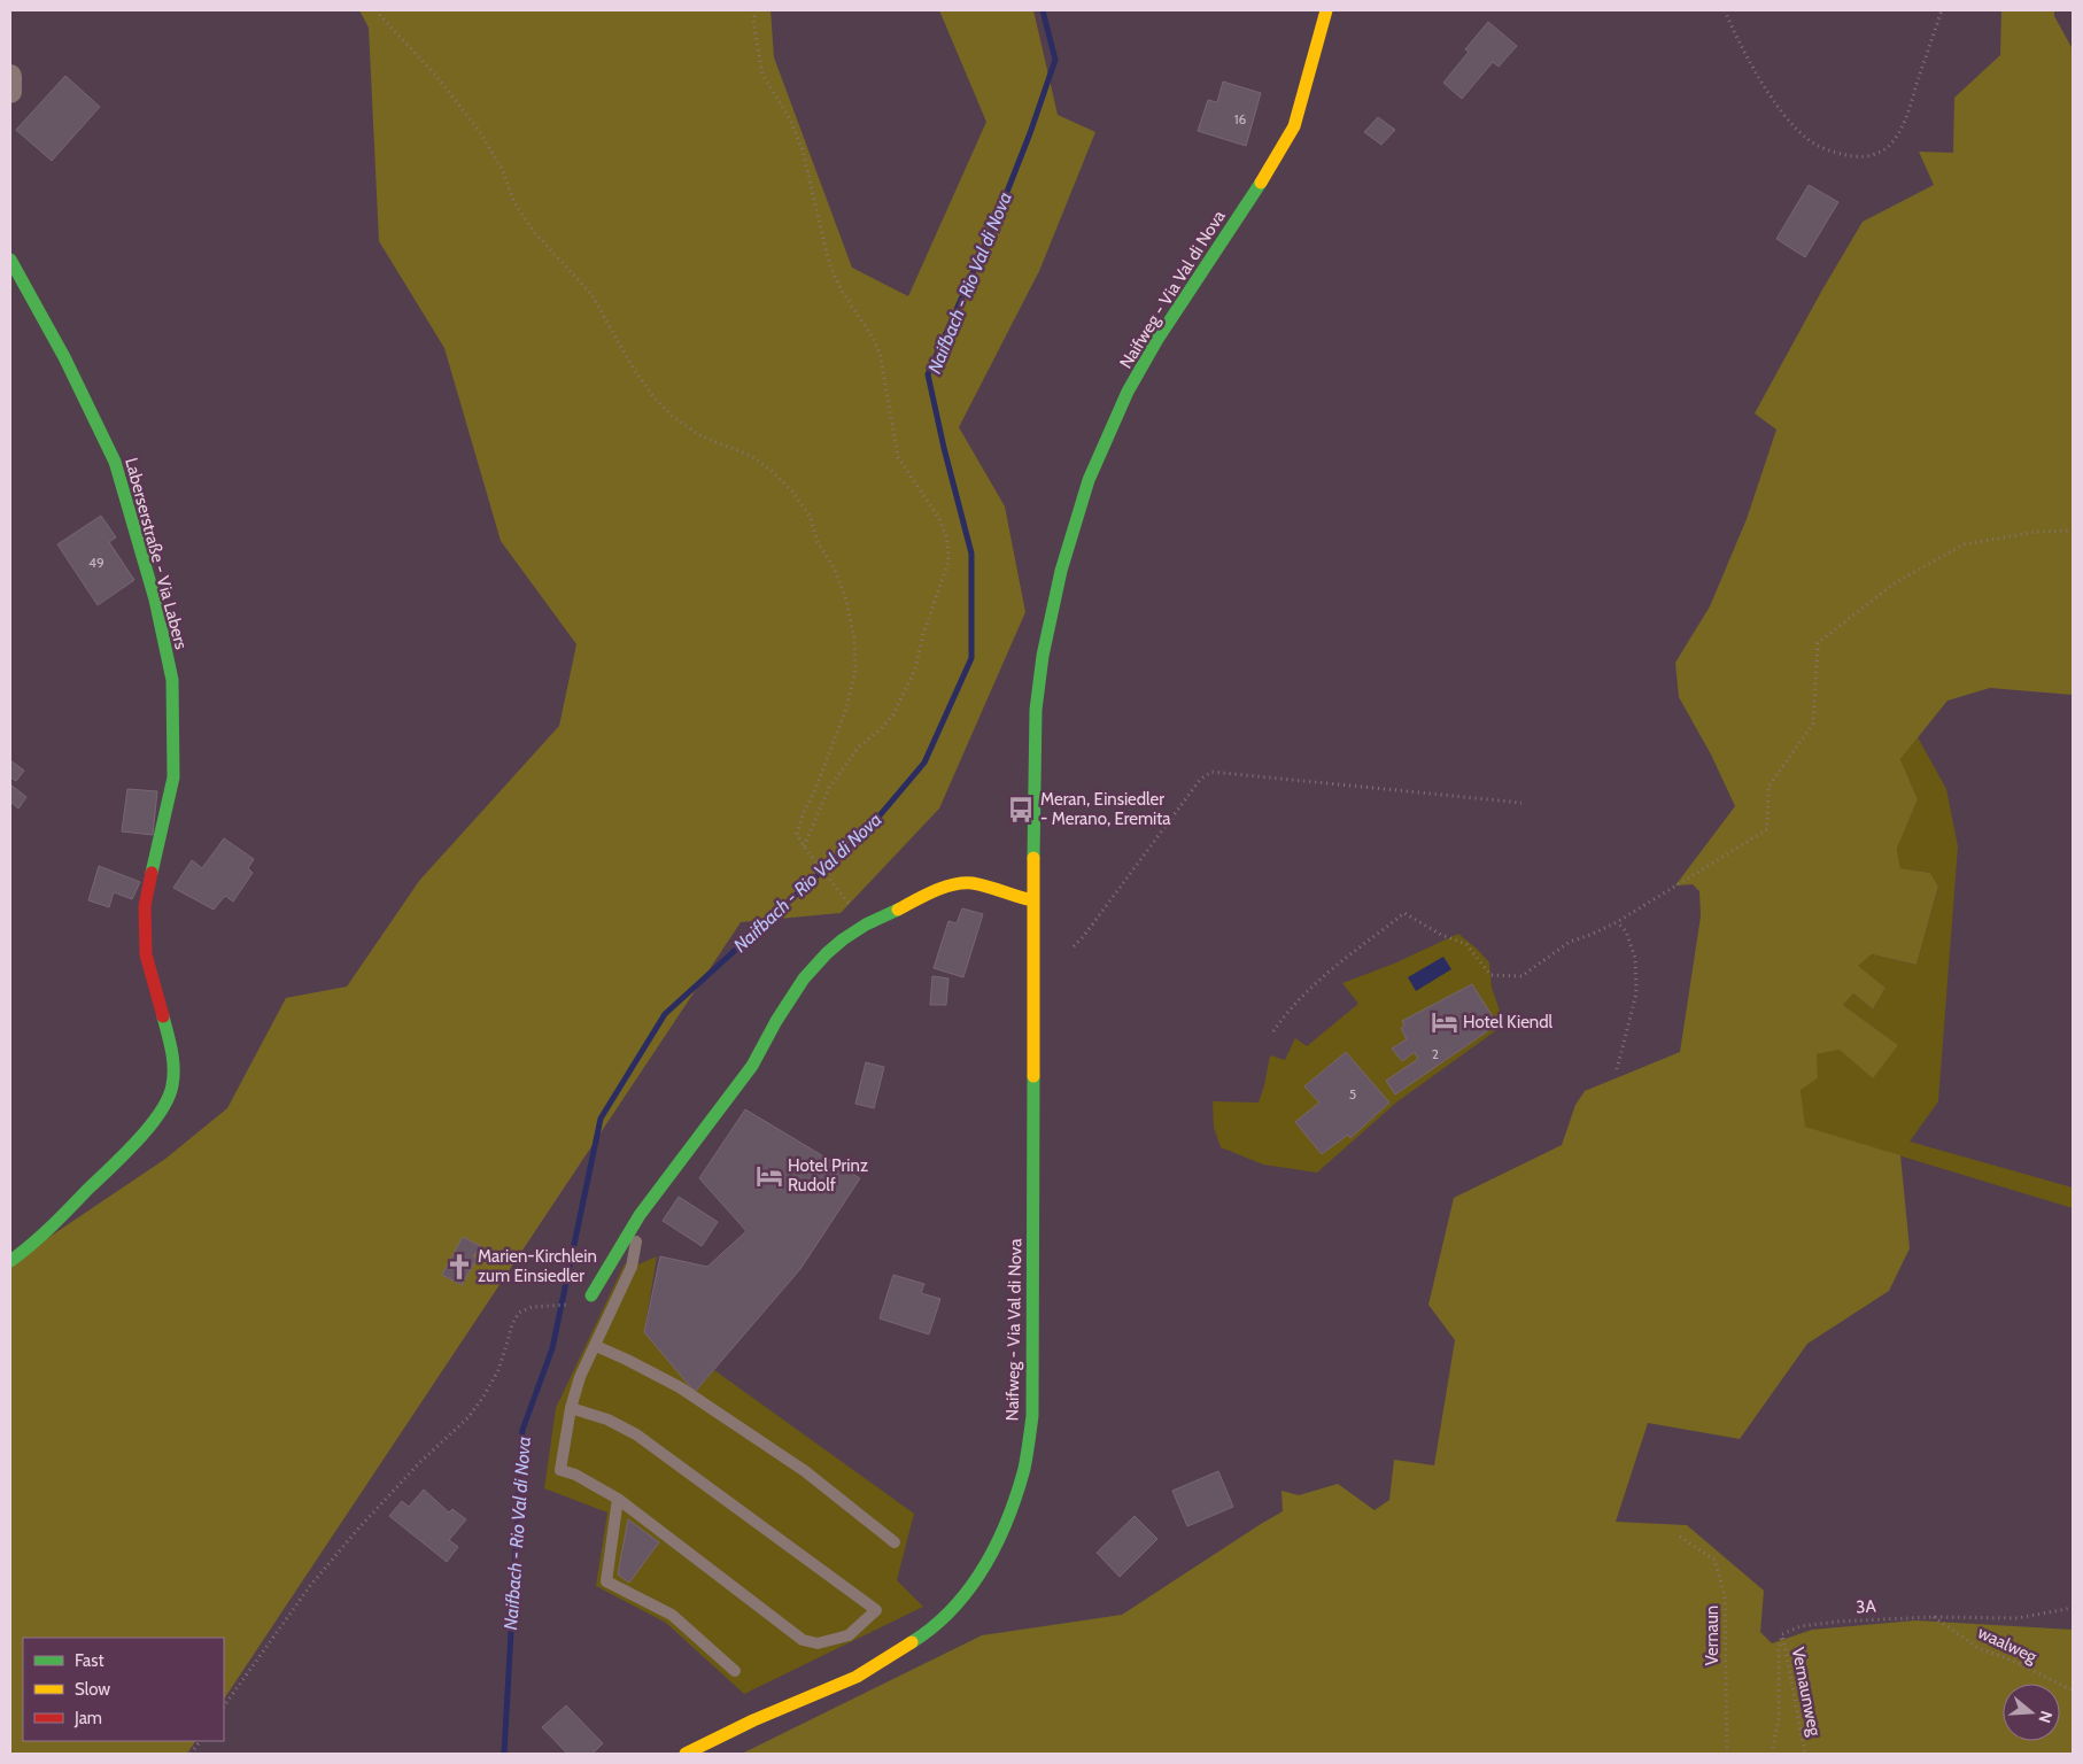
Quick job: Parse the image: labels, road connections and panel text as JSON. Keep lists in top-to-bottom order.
{
  "streets": {
    "main road": ["Naifweg - Via Val di Nova", "Laberserstraße - Via Labers"],
    "path": [
      "3A",
      "Vernaun",
      "waalweg",
      "Vernaunweg"
    ]
  },
  "crossings": [
    ["3A", "waalweg"],
    ["3A", "Vernaunweg"]
  ],
  "water": ["Naifbach - Rio Val di Nova"],
  "places": {
    "bus stop": ["Meran, Einsiedler - Merano, Eremita"],
    "hotel": ["Hotel Kiendl", "Hotel Prinz Rudolf"],
    "church": ["Marien-Kirchlein zum Einsiedler"]
  },
  "house_numbers": [
    "16",
    "49",
    "2",
    "5"
  ],
  "legend": ["Fast", "Slow", "Jam"],
  "north": "right"
}
